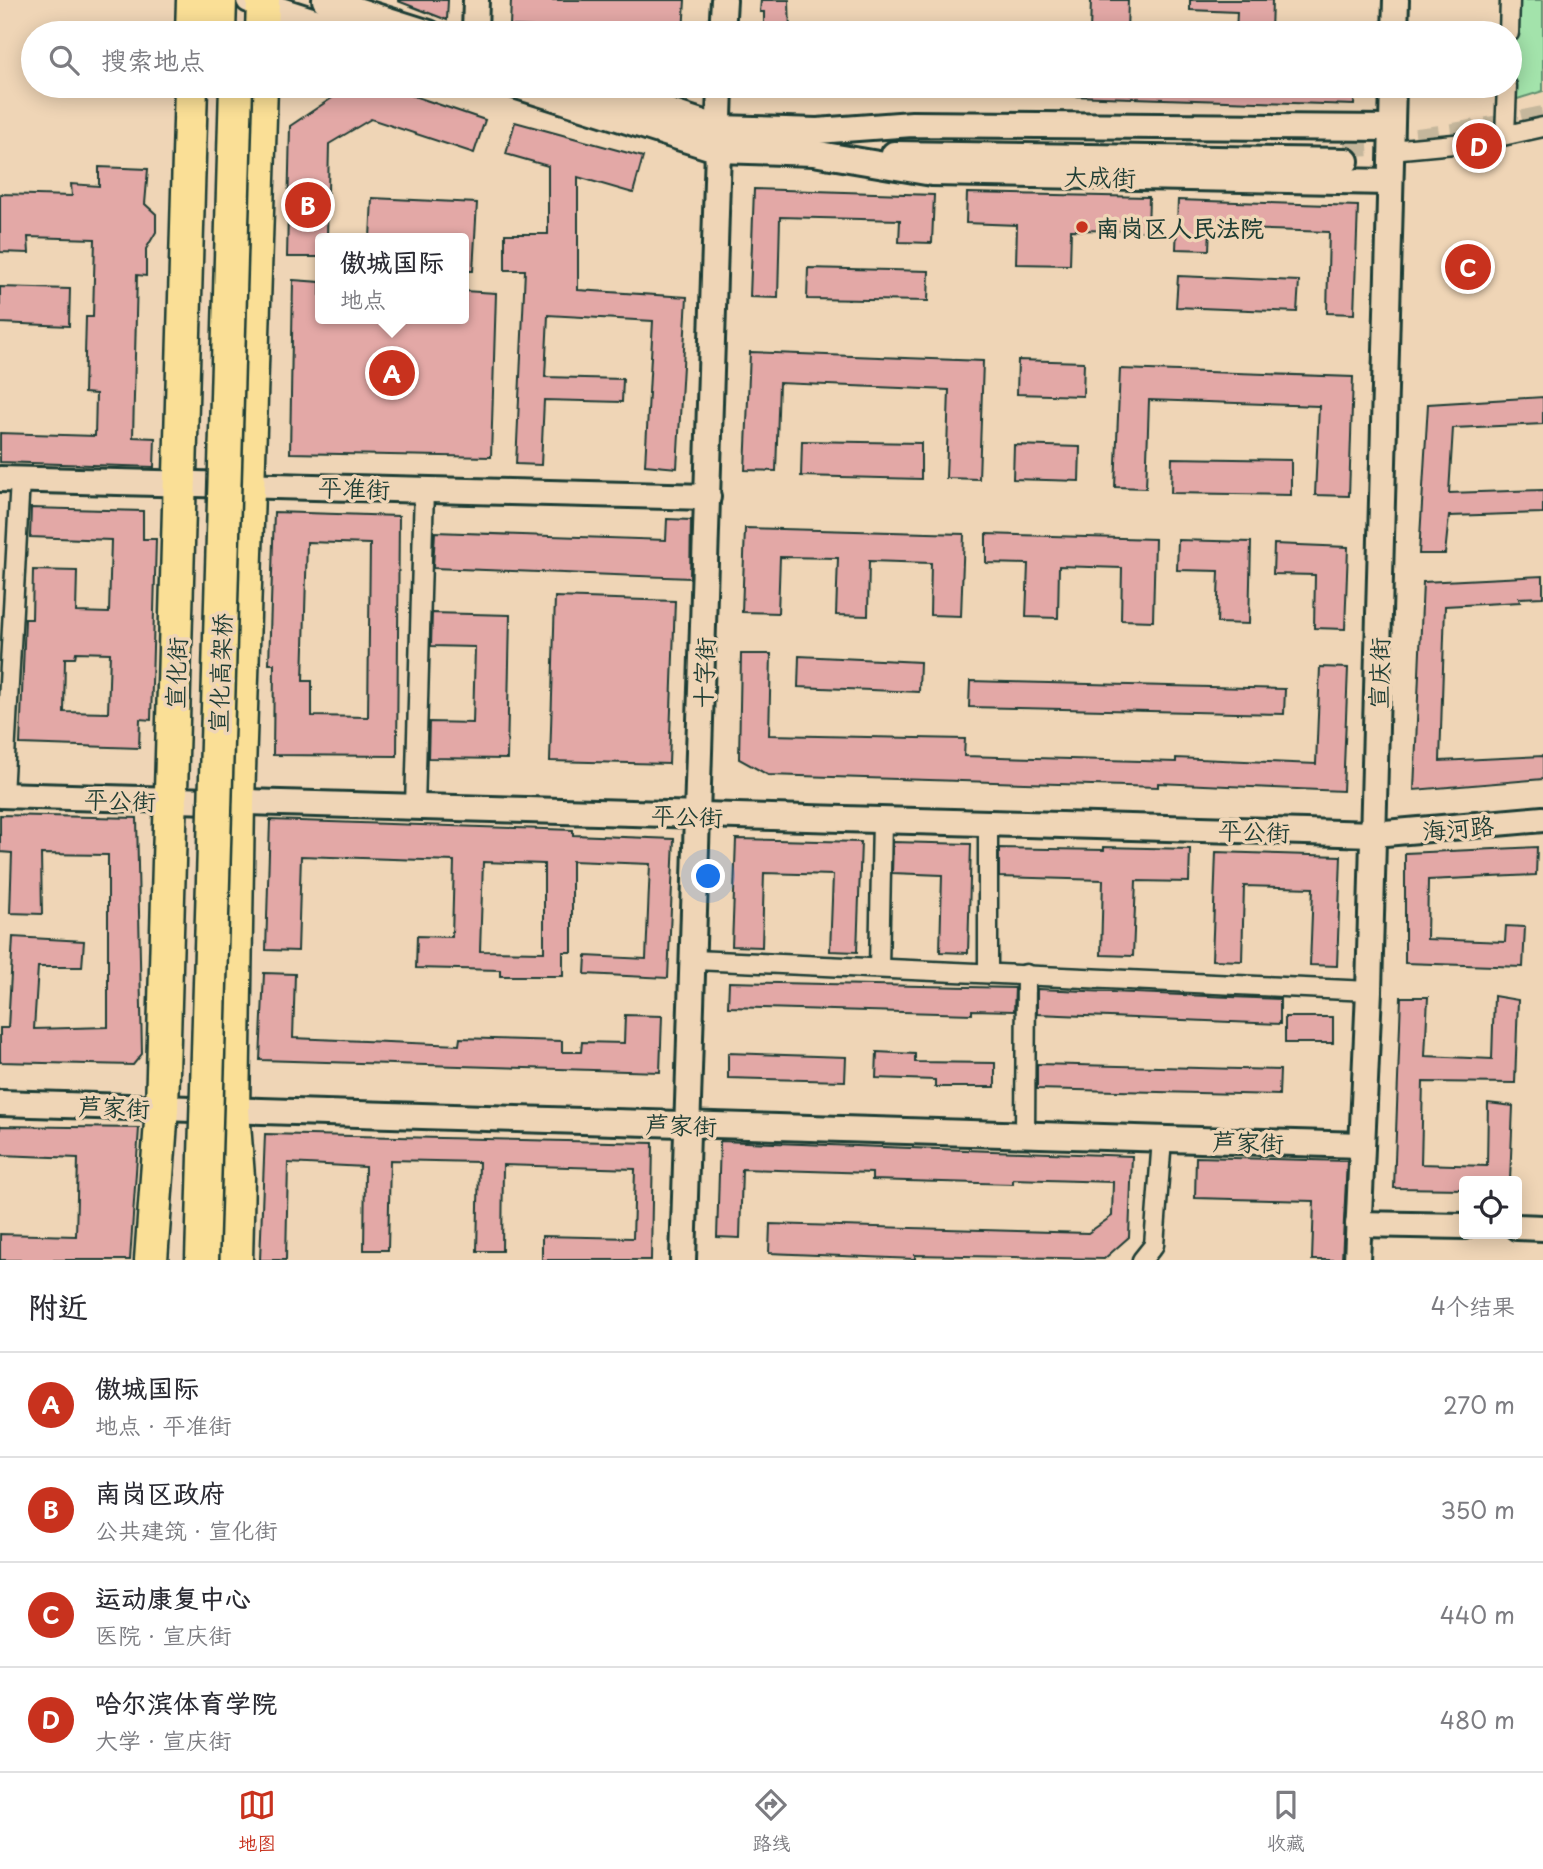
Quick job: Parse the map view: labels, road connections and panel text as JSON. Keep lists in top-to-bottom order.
{
  "streets": {
    "highway": ["宣化街", "宣化高架桥"],
    "street": [
      "大成街",
      "平准街",
      "十字街",
      "宣庆街",
      "平公街",
      "海河路",
      "芦家街"
    ]
  },
  "crossings": [
    ["大成街", "十字街"],
    ["大成街", "宣庆街"],
    ["平准街", "宣化街"],
    ["平准街", "十字街"],
    ["宣化街", "平公街"],
    ["宣化街", "芦家街"],
    ["十字街", "平公街"],
    ["十字街", "芦家街"],
    ["宣庆街", "平公街"],
    ["宣庆街", "海河路"],
    ["宣庆街", "芦家街"],
    ["平公街", "海河路"]
  ],
  "places": ["南岗区人民法院"],
  "page": {
    "search": "搜索地点",
    "pins": [
      "D",
      "B",
      "C",
      "A"
    ],
    "popup": ["傲城国际", "地点"],
    "heading": ["附近", "4个结果"],
    "list": [
      {
        "mark": "A",
        "name": "傲城国际",
        "note": "地点 · 平准街",
        "value": "270 m"
      },
      {
        "mark": "B",
        "name": "南岗区政府",
        "note": "公共建筑 · 宣化街",
        "value": "350 m"
      },
      {
        "mark": "C",
        "name": "运动康复中心",
        "note": "医院 · 宣庆街",
        "value": "440 m"
      },
      {
        "mark": "D",
        "name": "哈尔滨体育学院",
        "note": "大学 · 宣庆街",
        "value": "480 m"
      }
    ],
    "nav": ["地图", "路线", "收藏"]
  }
}
